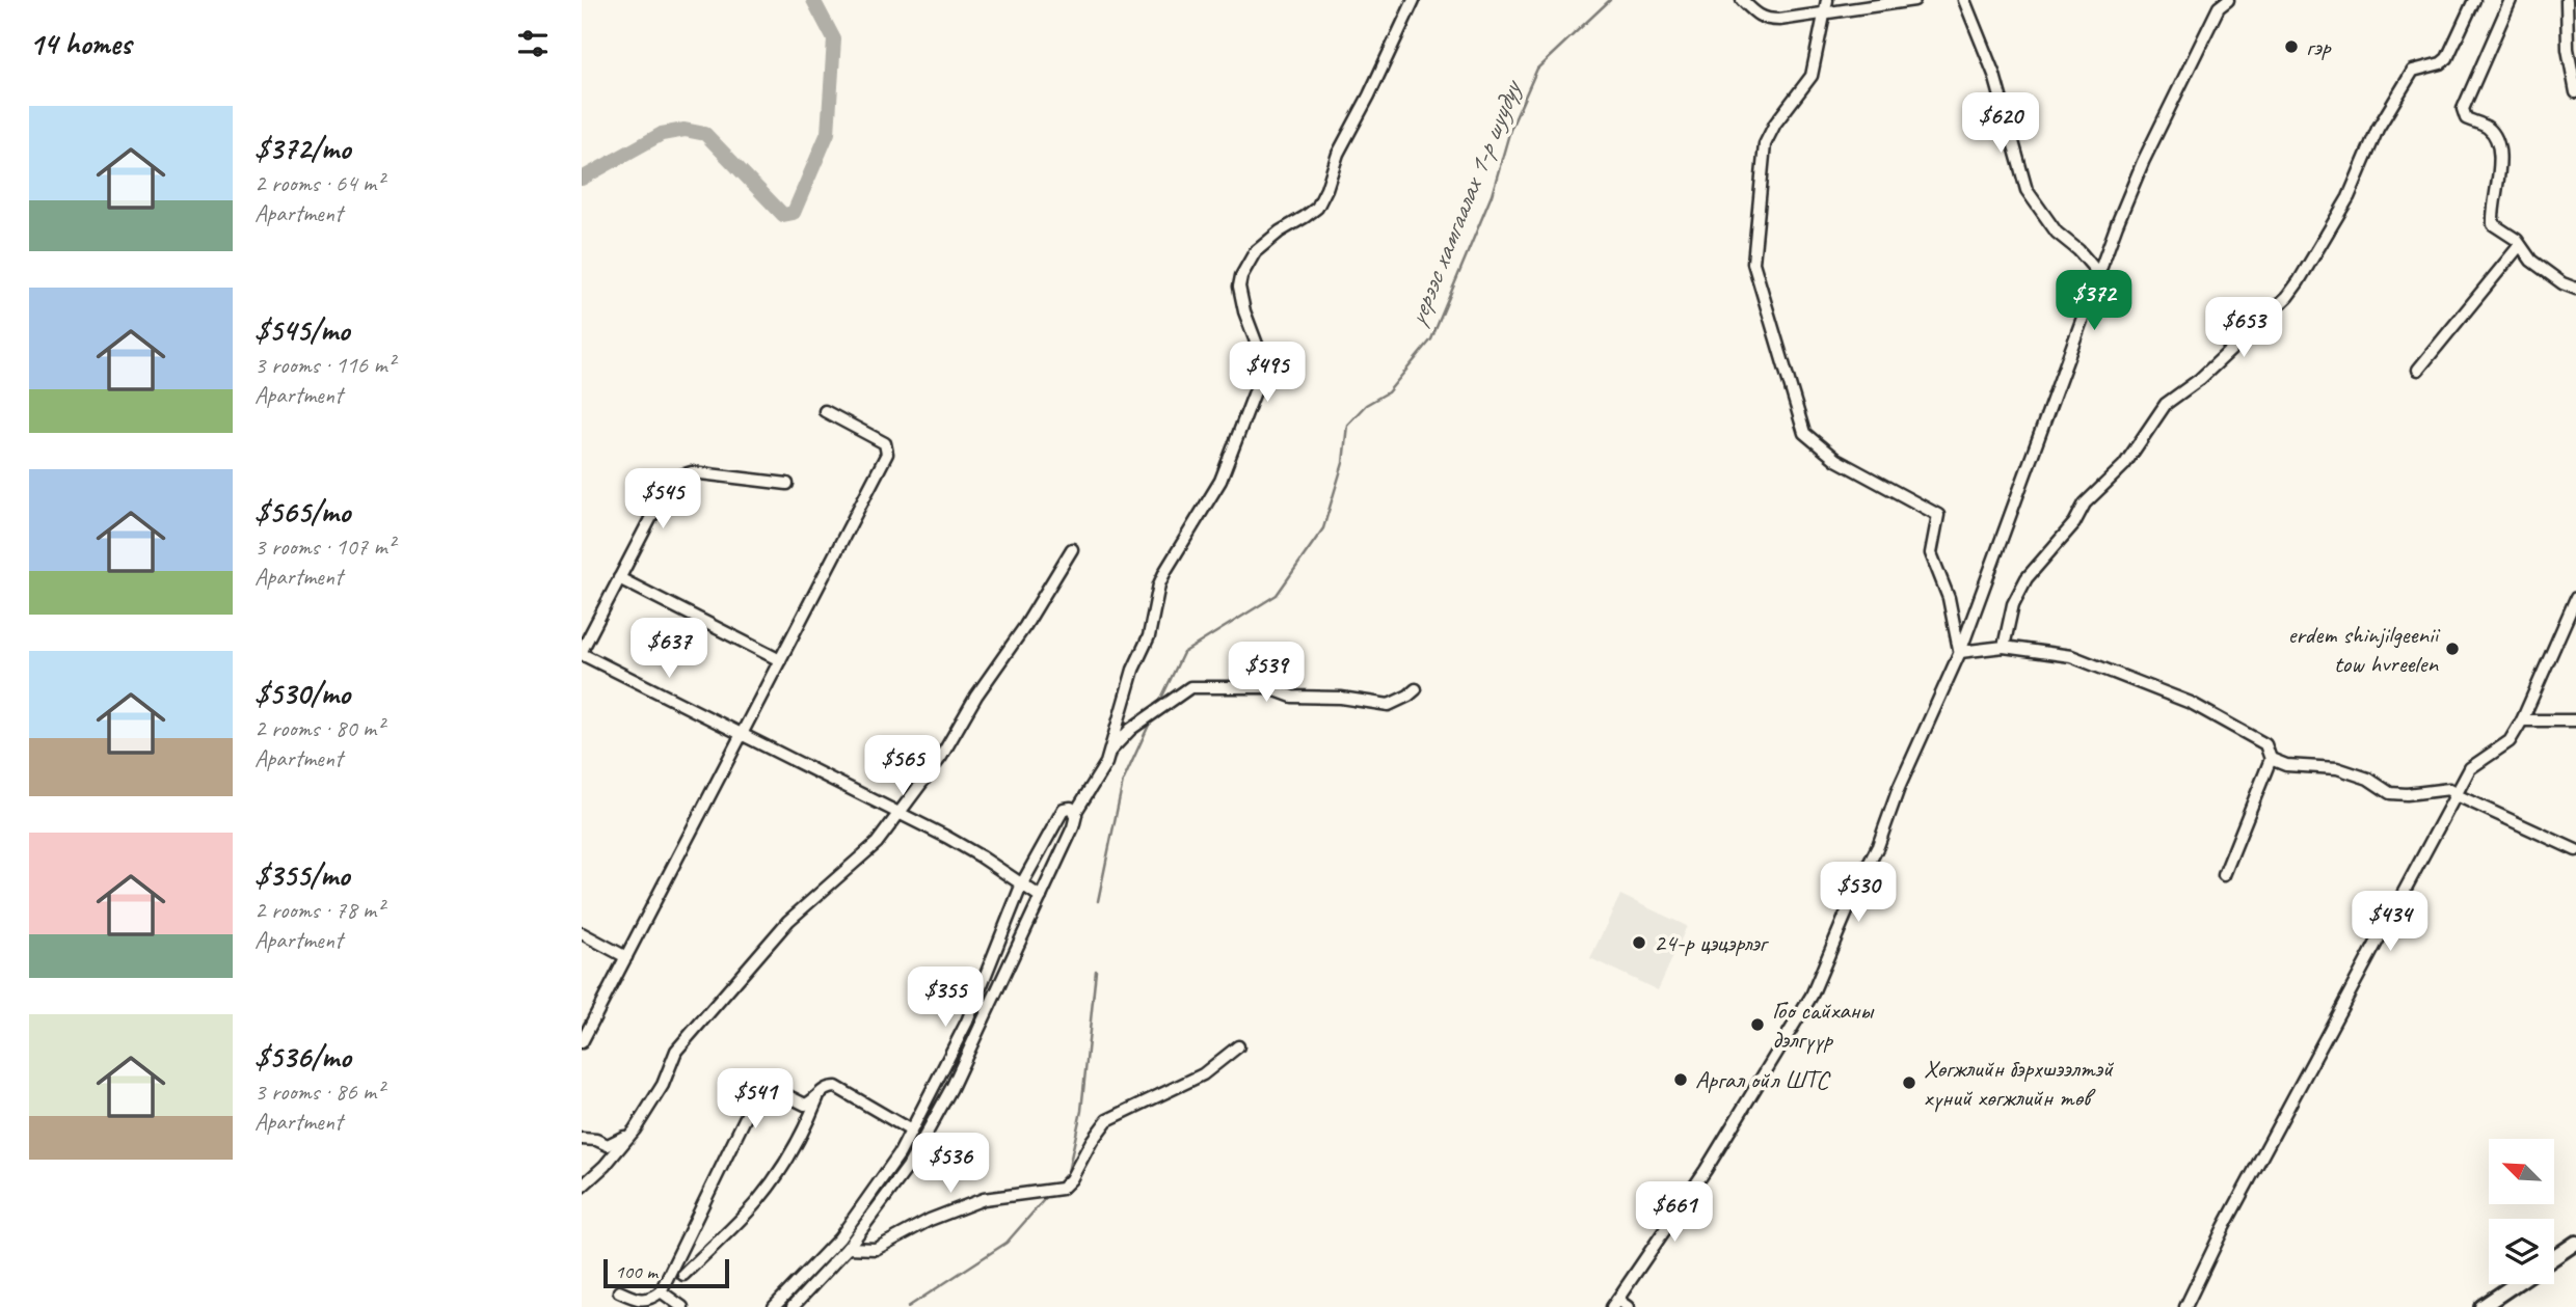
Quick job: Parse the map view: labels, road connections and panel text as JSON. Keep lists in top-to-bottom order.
{
  "water": ["үерээс хамгаалах 1-р шуудуу"],
  "places": [
    "гэр",
    "erdem shinjilgeenii tow hvreelen",
    "24-р цэцэрлэг",
    "Гоо сайханы дэлгүүр",
    "Аргал ойл ШТС",
    "Хөгжлийн бэрхшээлтэй хүний хөгжлийн төв"
  ],
  "scale_bar": "100 m",
  "north": "top left",
  "page": {
    "heading": "14 homes",
    "list": [
      {
        "name": "$372/mo",
        "note": "2 rooms · 64 m² · Apartment"
      },
      {
        "name": "$545/mo",
        "note": "3 rooms · 116 m² · Apartment"
      },
      {
        "name": "$565/mo",
        "note": "3 rooms · 107 m² · Apartment"
      },
      {
        "name": "$530/mo",
        "note": "2 rooms · 80 m² · Apartment"
      },
      {
        "name": "$355/mo",
        "note": "2 rooms · 78 m² · Apartment"
      },
      {
        "name": "$536/mo",
        "note": "3 rooms · 86 m² · Apartment"
      }
    ],
    "price": [
      "$620",
      "$372",
      "$653",
      "$495",
      "$545",
      "$637",
      "$539",
      "$565",
      "$530",
      "$434",
      "$355",
      "$541",
      "$536",
      "$661"
    ],
    "scale": "100 m"
  }
}
